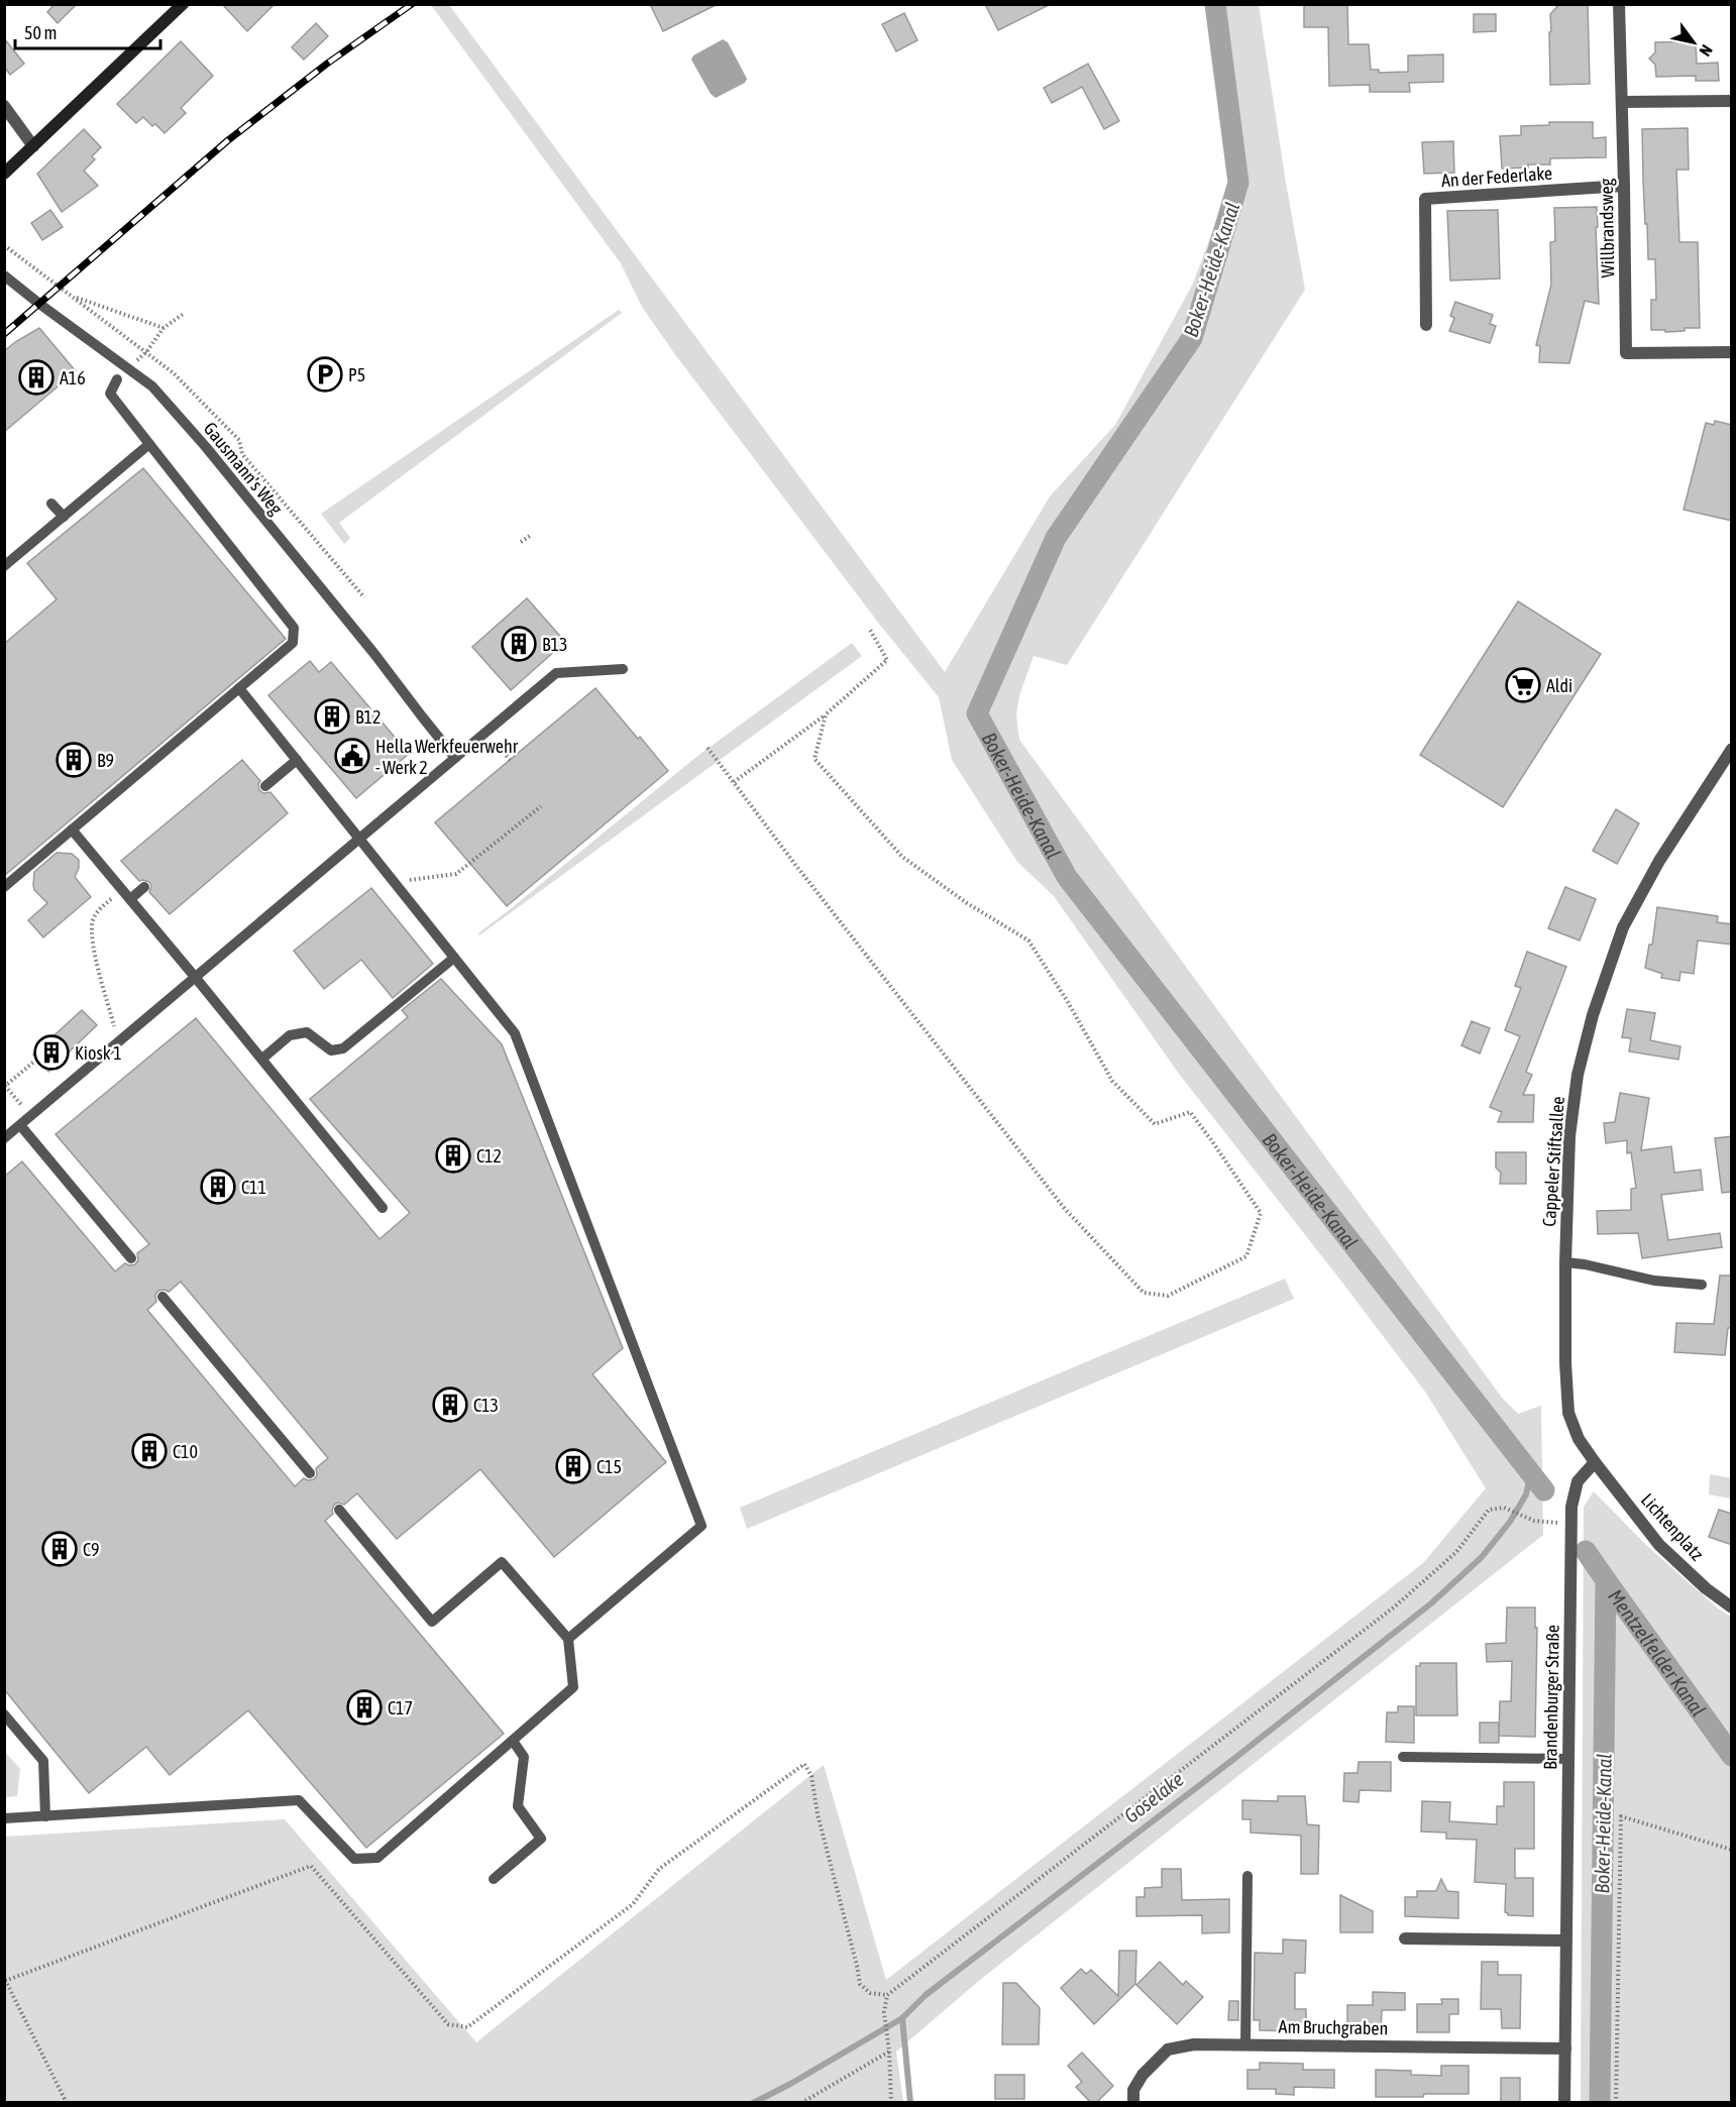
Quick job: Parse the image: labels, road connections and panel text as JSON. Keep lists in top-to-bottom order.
{
  "streets": {
    "street": [
      "An der Federlake",
      "Willbrandsweg",
      "Cappeler Stiftsallee",
      "Lichtenplatz",
      "Brandenburger Straße",
      "Am Bruchgraben"
    ],
    "lane": ["Gausmann's Weg"]
  },
  "crossings": [
    ["An der Federlake", "Willbrandsweg"],
    ["Cappeler Stiftsallee", "Lichtenplatz"],
    ["Cappeler Stiftsallee", "Brandenburger Straße"],
    ["Lichtenplatz", "Brandenburger Straße"],
    ["Brandenburger Straße", "Am Bruchgraben"]
  ],
  "water": ["Boker-Heide-Kanal", "Mentzelfelder Kanal", "Goselake"],
  "places": {
    "parking": ["P5"],
    "building": [
      "A16",
      "B13",
      "B12",
      "B9",
      "Kiosk 1",
      "C12",
      "C11",
      "C13",
      "C10",
      "C15",
      "C9",
      "C17"
    ],
    "supermarket": ["Aldi"],
    "public building": ["Hella Werkfeuerwehr - Werk 2"]
  },
  "scale_bar": "50 m",
  "north": "bottom right"
}
